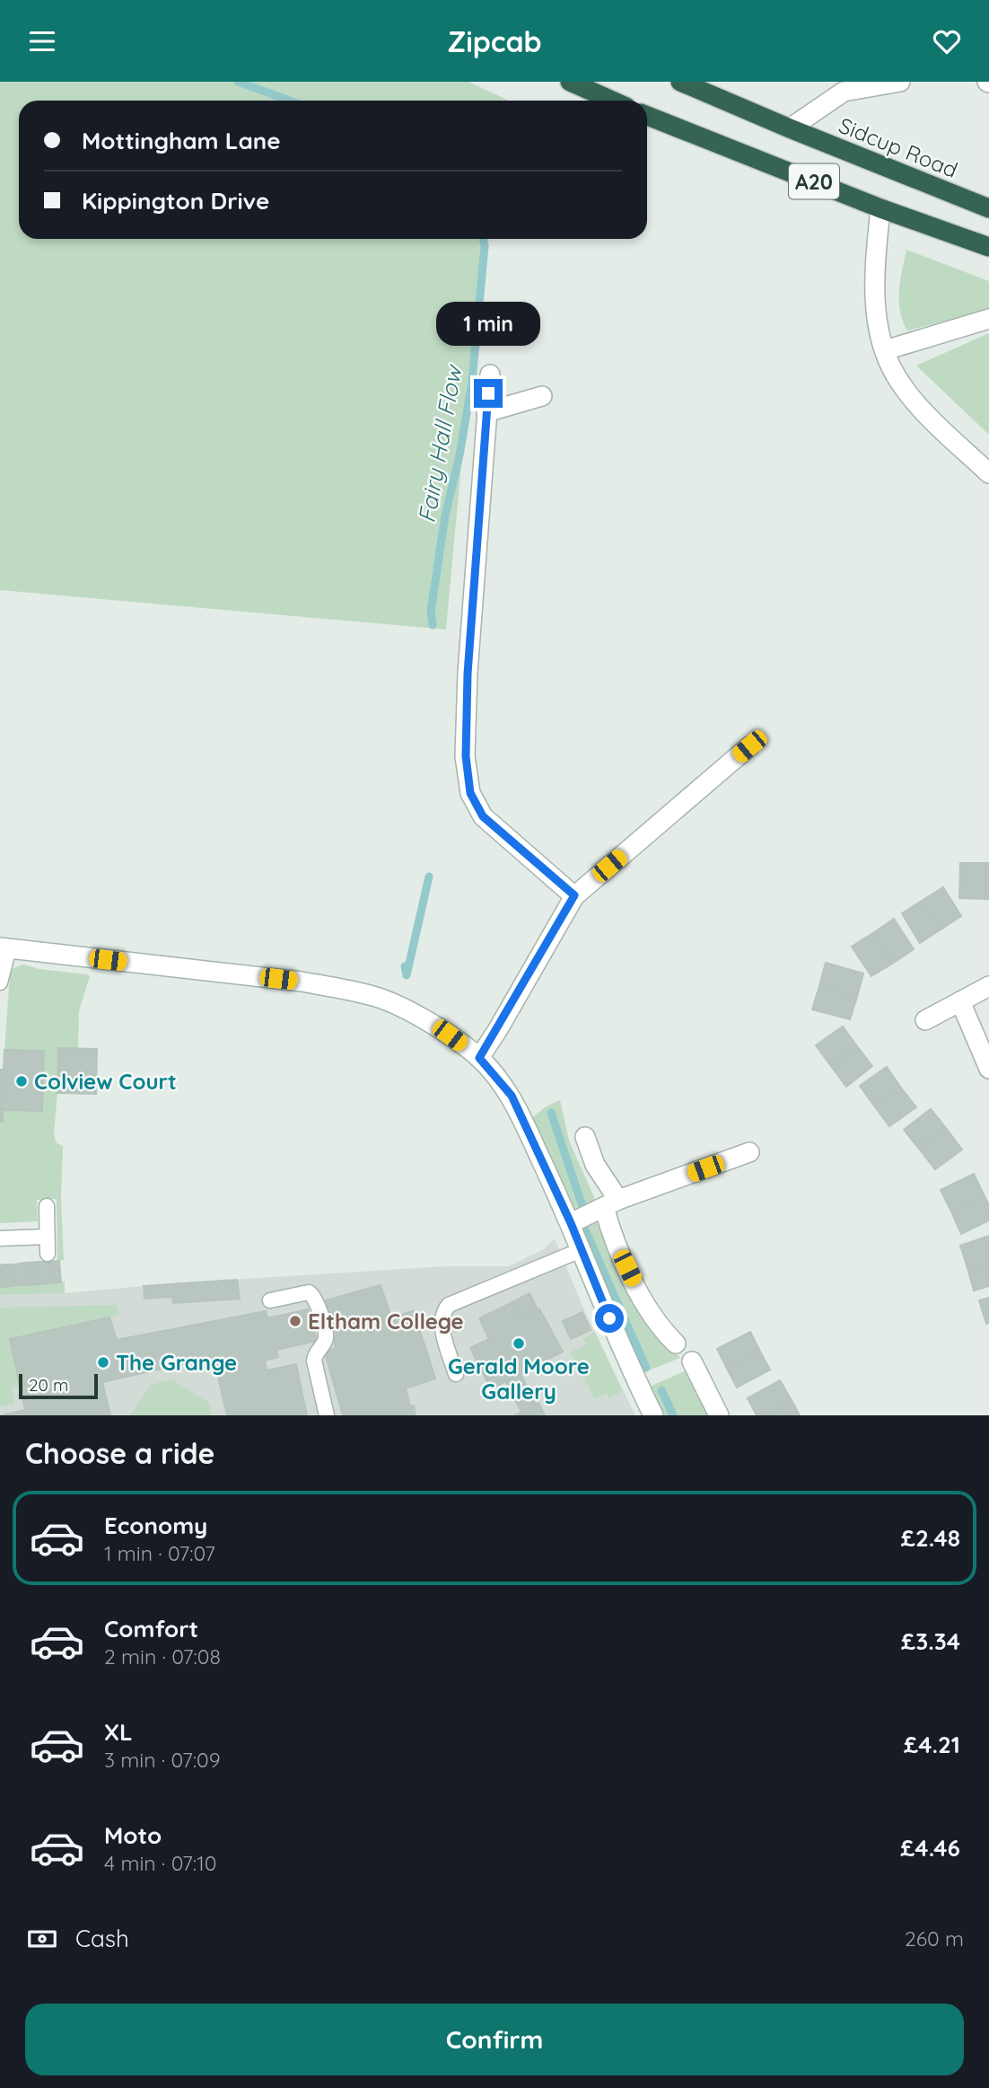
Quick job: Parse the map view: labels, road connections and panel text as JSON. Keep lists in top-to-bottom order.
{
  "streets": {
    "highway": ["Sidcup Road", "A20"]
  },
  "water": ["Fairy Hall Flow"],
  "places": [
    "Colview Court",
    "Eltham College",
    "Gerald Moore Gallery",
    "The Grange"
  ],
  "scale_bar": "20 m",
  "page": {
    "header": "Zipcab",
    "banner": ["Mottingham Lane", "Kippington Drive"],
    "bubble": "1 min",
    "scale": "20 m",
    "heading": "Choose a ride",
    "list": [
      {
        "name": "Economy",
        "note": "1 min · 07:07",
        "value": "£2.48"
      },
      {
        "name": "Comfort",
        "note": "2 min · 07:08",
        "value": "£3.34"
      },
      {
        "name": "XL",
        "note": "3 min · 07:09",
        "value": "£4.21"
      },
      {
        "name": "Moto",
        "note": "4 min · 07:10",
        "value": "£4.46"
      }
    ],
    "pay": ["Cash", "260 m"],
    "buttons": "Confirm"
  }
}
